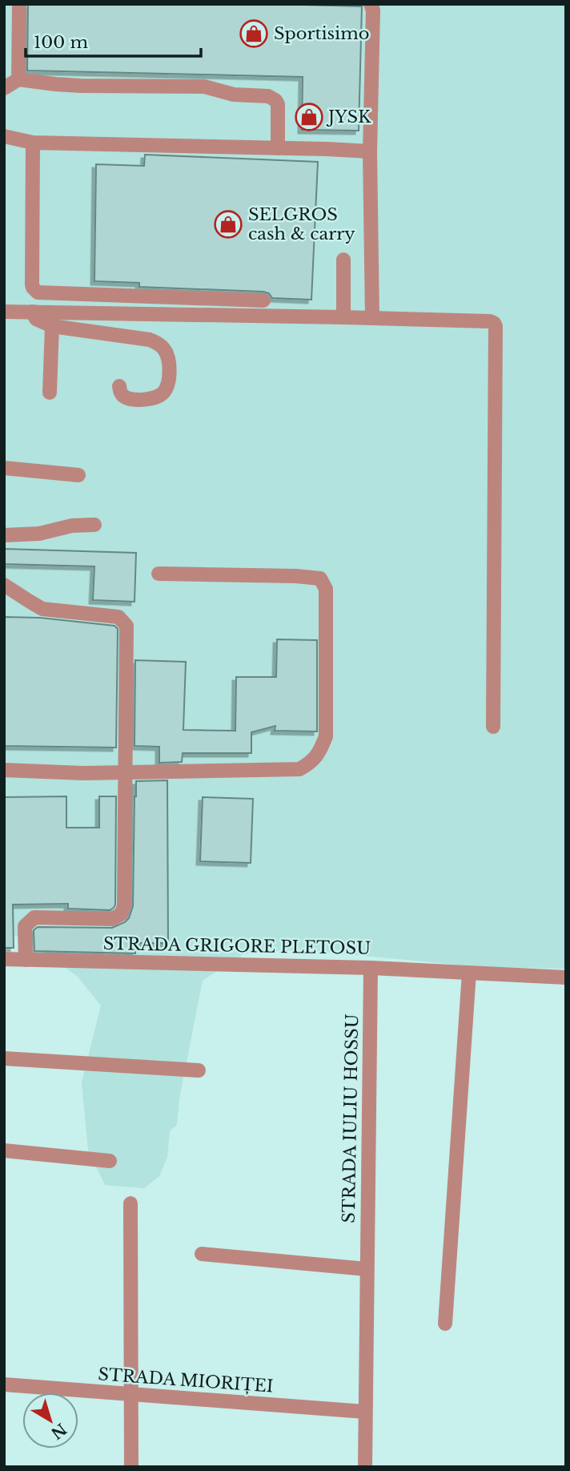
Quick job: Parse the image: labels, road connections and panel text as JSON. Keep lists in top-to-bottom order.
{
  "streets": {
    "street": ["STRADA GRIGORE PLETOSU", "STRADA IULIU HOSSU", "STRADA MIORIȚEI"]
  },
  "crossings": [
    ["STRADA GRIGORE PLETOSU", "STRADA IULIU HOSSU"],
    ["STRADA IULIU HOSSU", "STRADA MIORIȚEI"]
  ],
  "places": {
    "shop": ["Sportisimo", "JYSK", "SELGROS cash & carry"]
  },
  "scale_bar": "100 m",
  "north": "bottom right"
}
